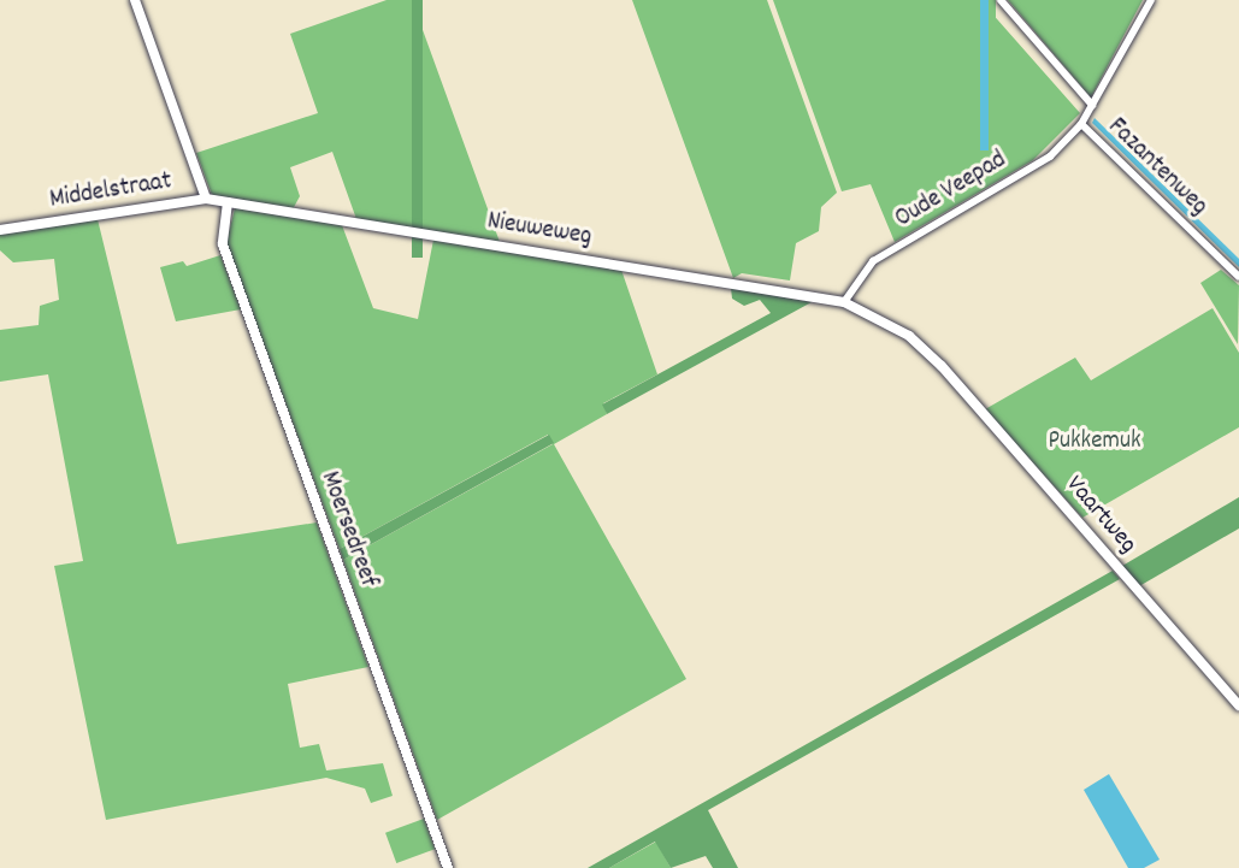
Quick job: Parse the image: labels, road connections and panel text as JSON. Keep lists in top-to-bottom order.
{
  "streets": {
    "street": [
      "Fazantenweg",
      "Oude Veepad",
      "Middelstraat",
      "Nieuweweg",
      "Vaartweg",
      "Moersedreef"
    ]
  },
  "crossings": [
    ["Fazantenweg", "Oude Veepad"],
    ["Oude Veepad", "Nieuweweg"],
    ["Oude Veepad", "Vaartweg"],
    ["Middelstraat", "Nieuweweg"],
    ["Middelstraat", "Moersedreef"],
    ["Nieuweweg", "Vaartweg"],
    ["Nieuweweg", "Moersedreef"]
  ],
  "parks": ["Pukkemuk"]
}
